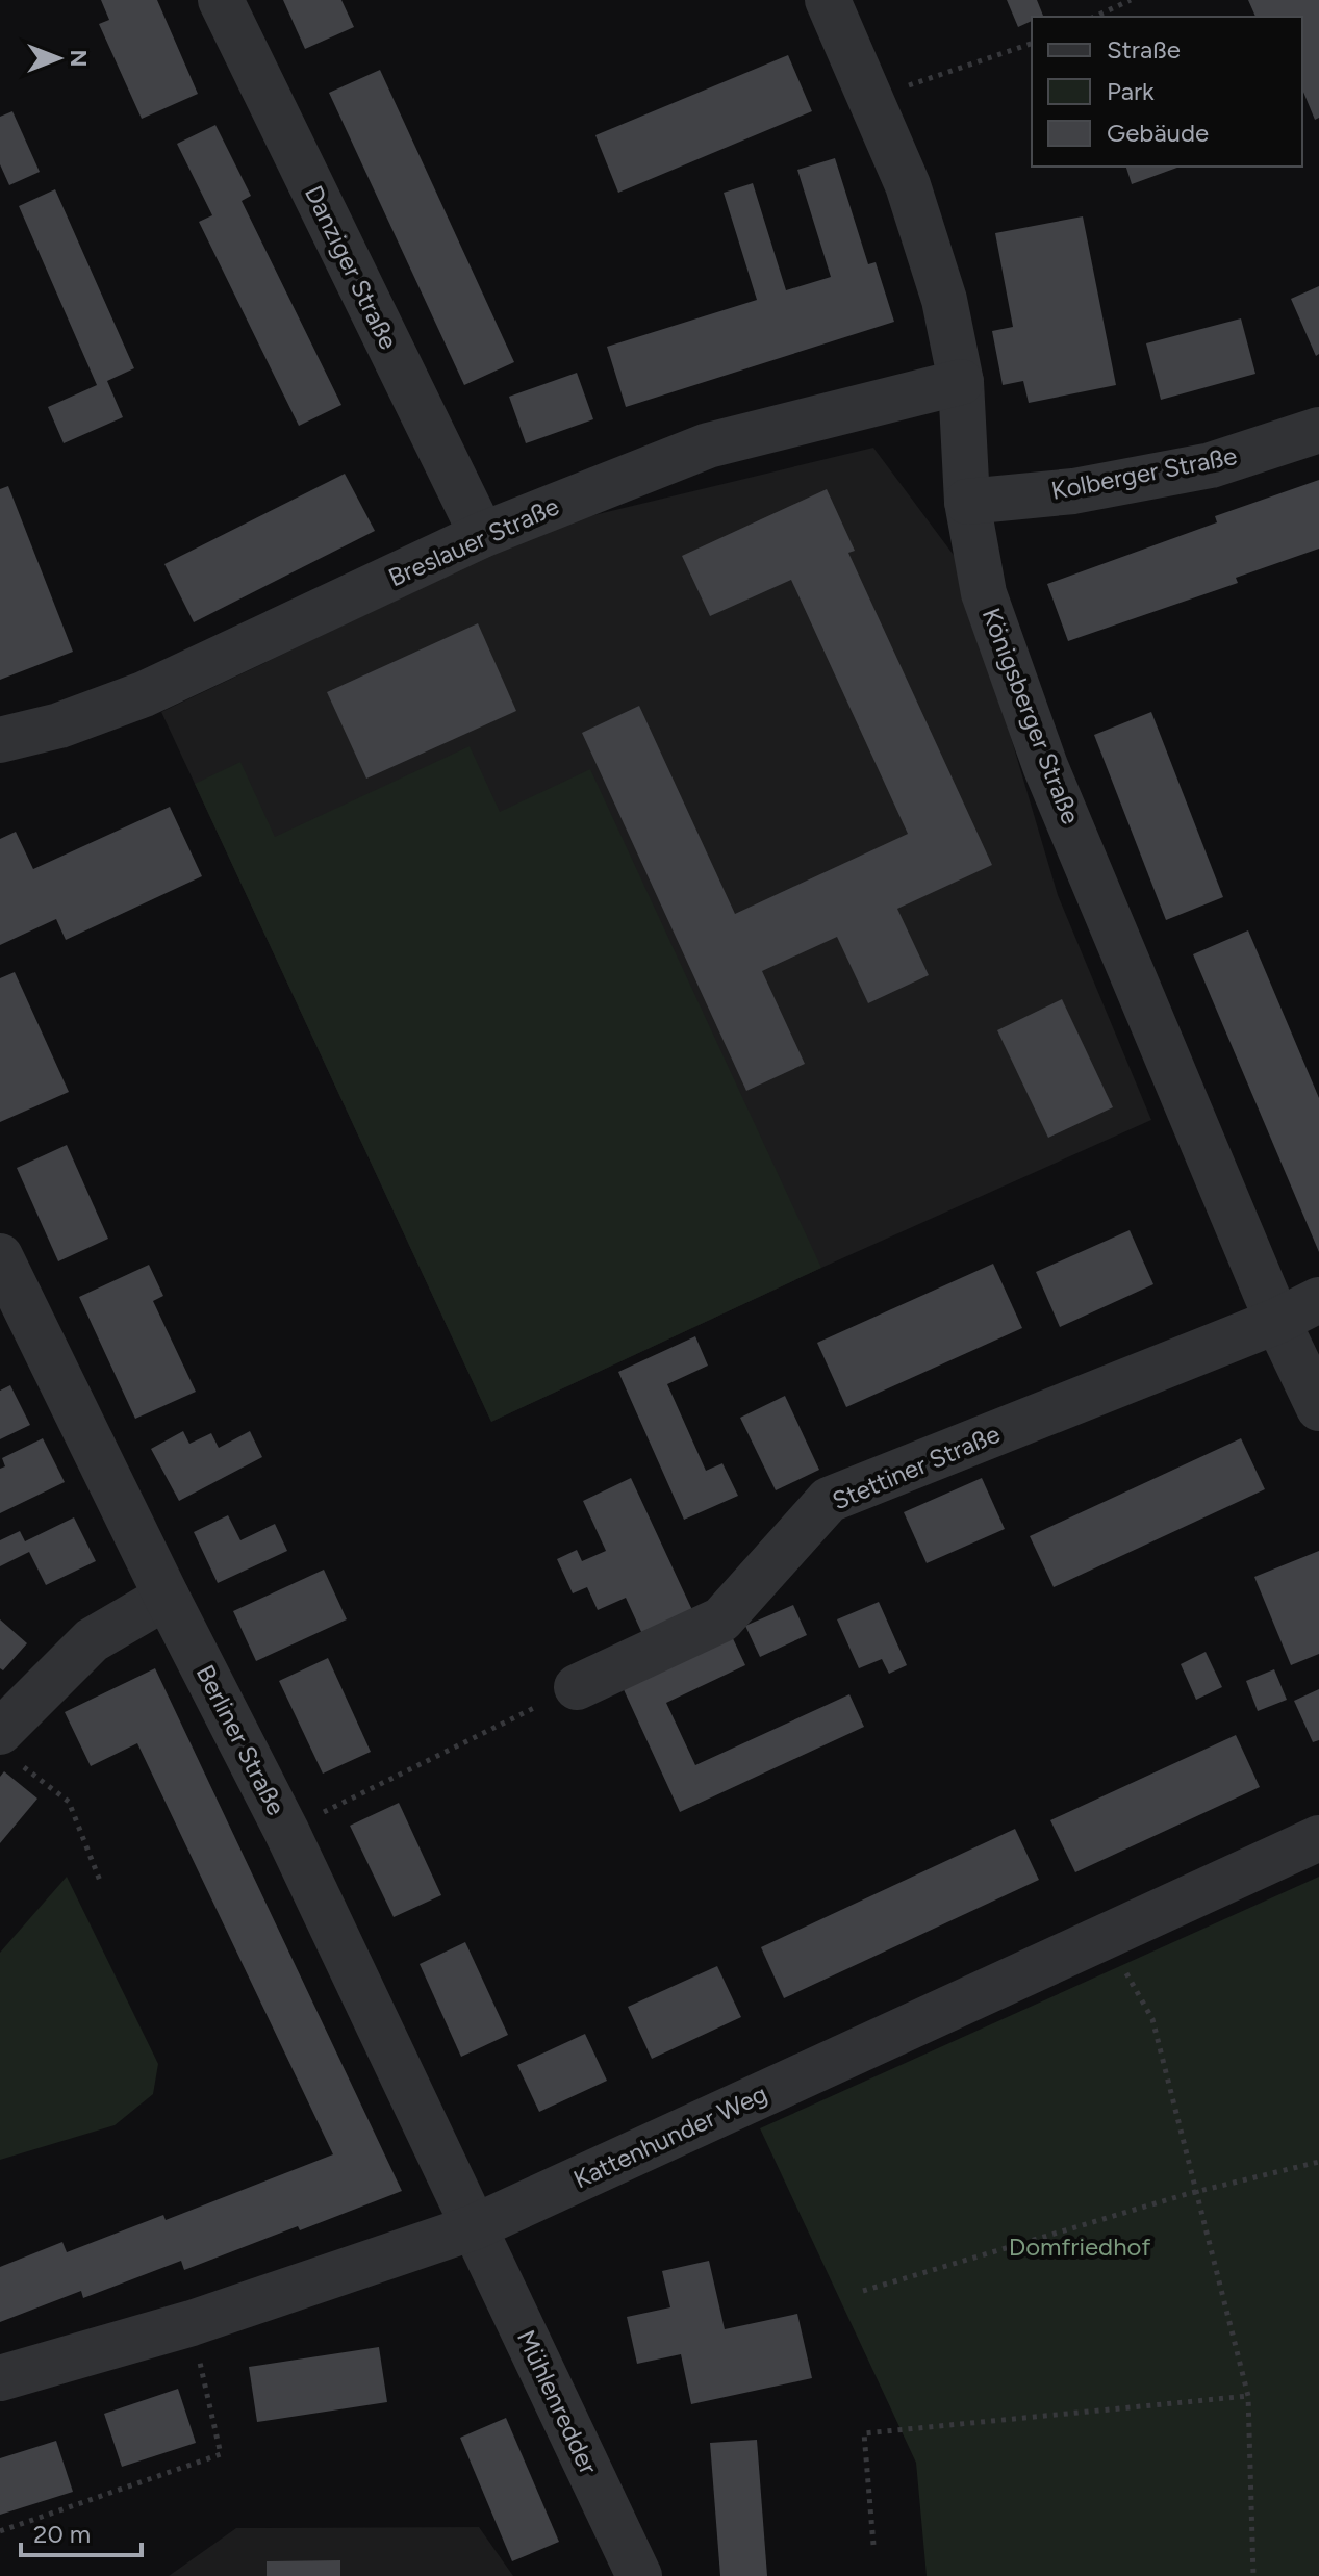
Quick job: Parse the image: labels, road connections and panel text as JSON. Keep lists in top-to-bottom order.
{
  "streets": {
    "street": [
      "Danziger Straße",
      "Kolberger Straße",
      "Breslauer Straße",
      "Königsberger Straße",
      "Stettiner Straße",
      "Berliner Straße",
      "Kattenhunder Weg",
      "Mühlenredder"
    ]
  },
  "crossings": [
    ["Danziger Straße", "Breslauer Straße"],
    ["Kolberger Straße", "Königsberger Straße"],
    ["Breslauer Straße", "Königsberger Straße"],
    ["Königsberger Straße", "Stettiner Straße"],
    ["Berliner Straße", "Kattenhunder Weg"],
    ["Berliner Straße", "Mühlenredder"],
    ["Kattenhunder Weg", "Mühlenredder"]
  ],
  "parks": ["Domfriedhof"],
  "legend": ["Straße", "Park", "Gebäude"],
  "scale_bar": "20 m",
  "north": "right"
}
